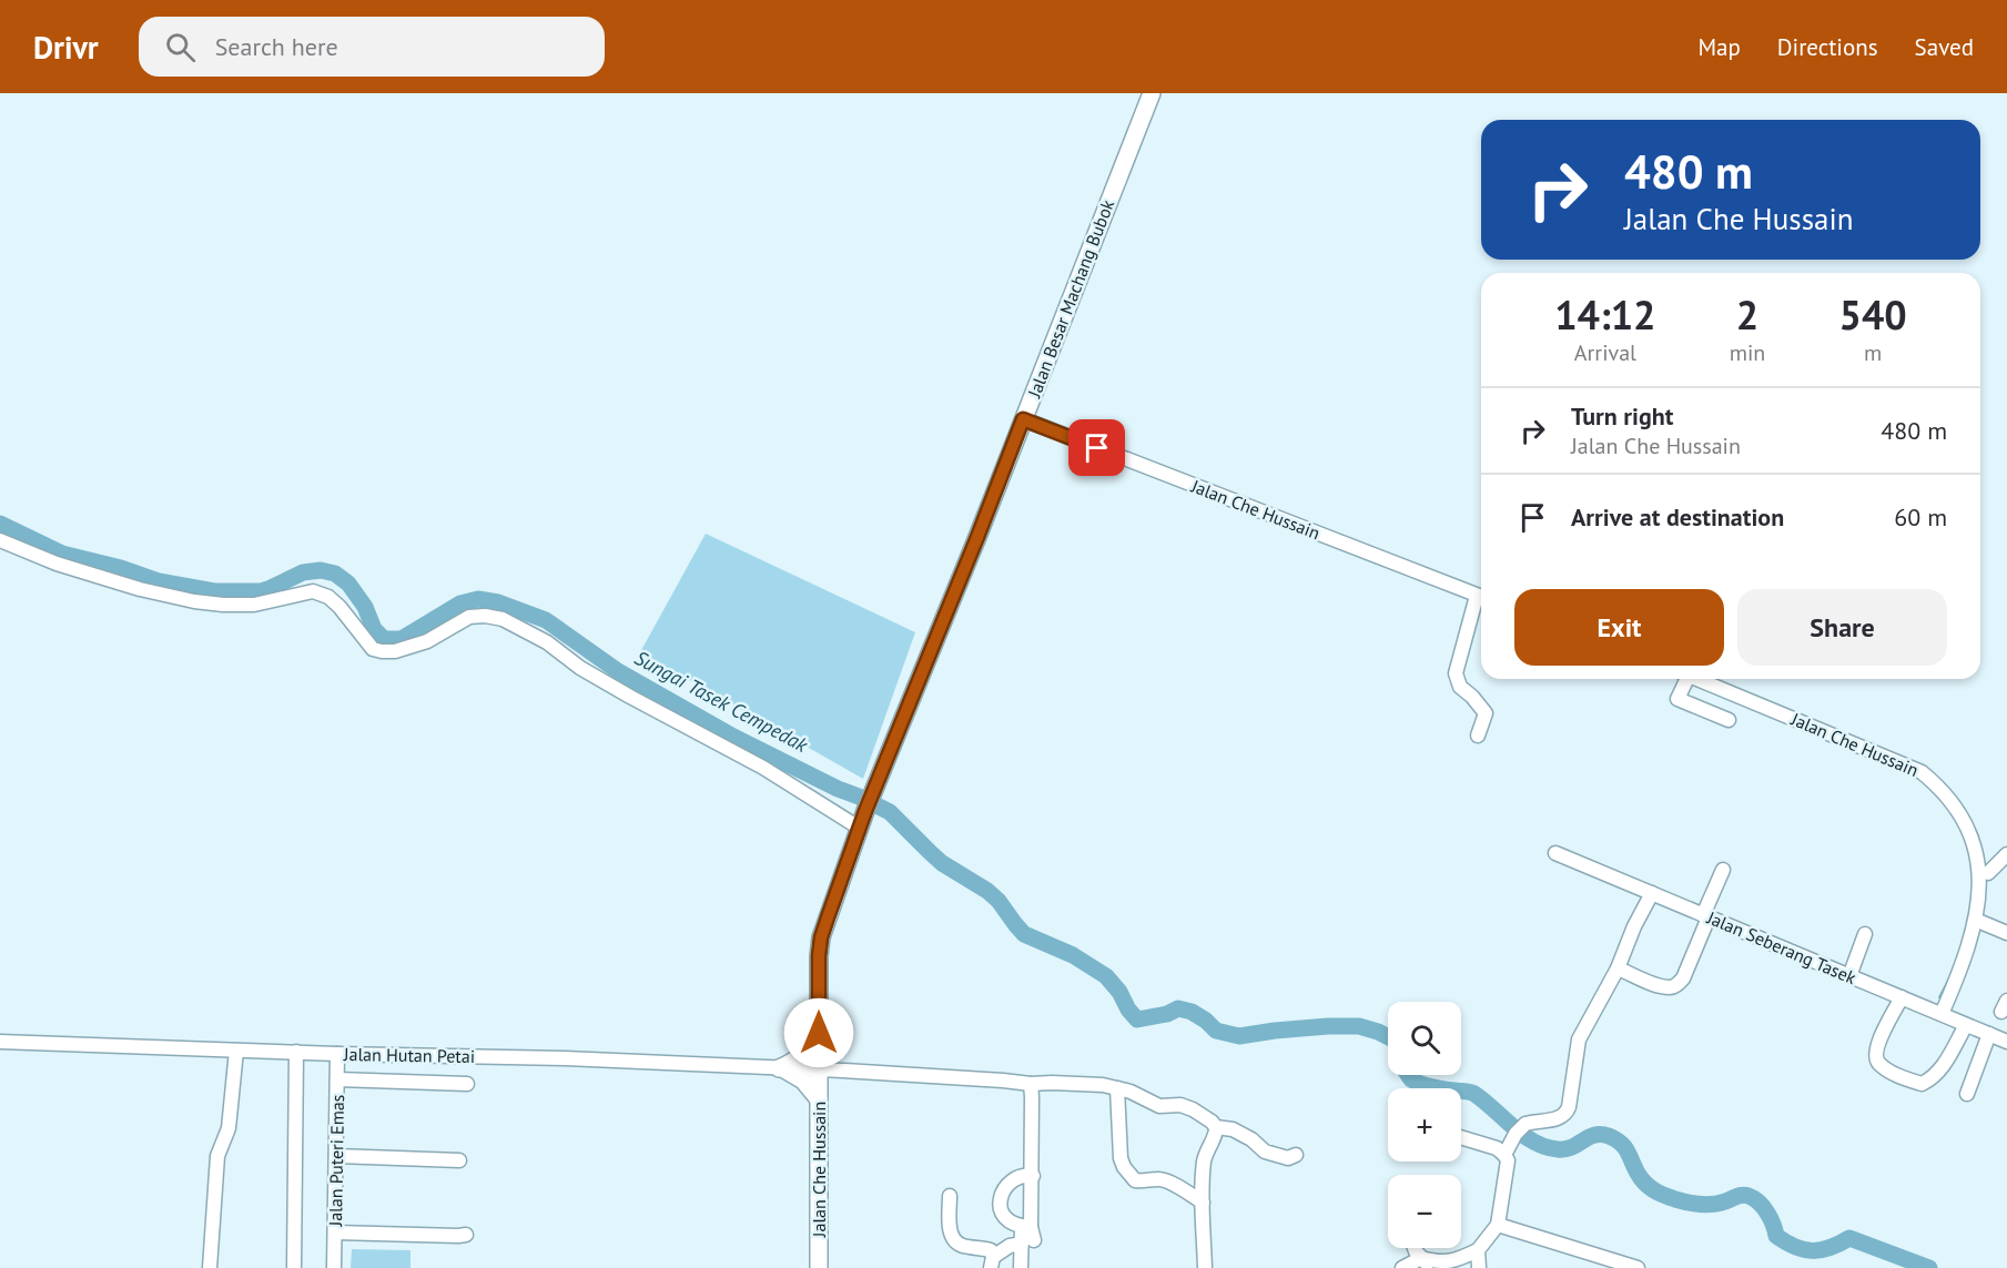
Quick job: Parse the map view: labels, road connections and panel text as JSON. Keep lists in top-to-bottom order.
{
  "streets": {
    "main road": ["Jalan Besar Machang Bubok", "Jalan Che Hussain"],
    "street": ["Jalan Seberang Tasek", "Jalan Hutan Petai", "Jalan Puteri Emas"]
  },
  "crossings": [
    ["Jalan Besar Machang Bubok", "Jalan Che Hussain"],
    ["Jalan Besar Machang Bubok", "Jalan Hutan Petai"],
    ["Jalan Che Hussain", "Jalan Seberang Tasek"],
    ["Jalan Che Hussain", "Jalan Hutan Petai"],
    ["Jalan Hutan Petai", "Jalan Puteri Emas"]
  ],
  "water": ["Sungai Tasek Cempedak"],
  "page": {
    "header": "Drivr",
    "search": "Search here",
    "nav": ["Map", "Directions", "Saved"],
    "turn": ["480 m", "Jalan Che Hussain"],
    "eta": [
      "14:12",
      "Arrival",
      "2",
      "min",
      "540",
      "m"
    ],
    "list": [
      {
        "name": "Turn right",
        "note": "Jalan Che Hussain",
        "value": "480 m"
      },
      {
        "name": "Arrive at destination",
        "value": "60 m"
      }
    ],
    "buttons": ["Exit", "Share"],
    "map_buttons": ["+", "−"]
  }
}
